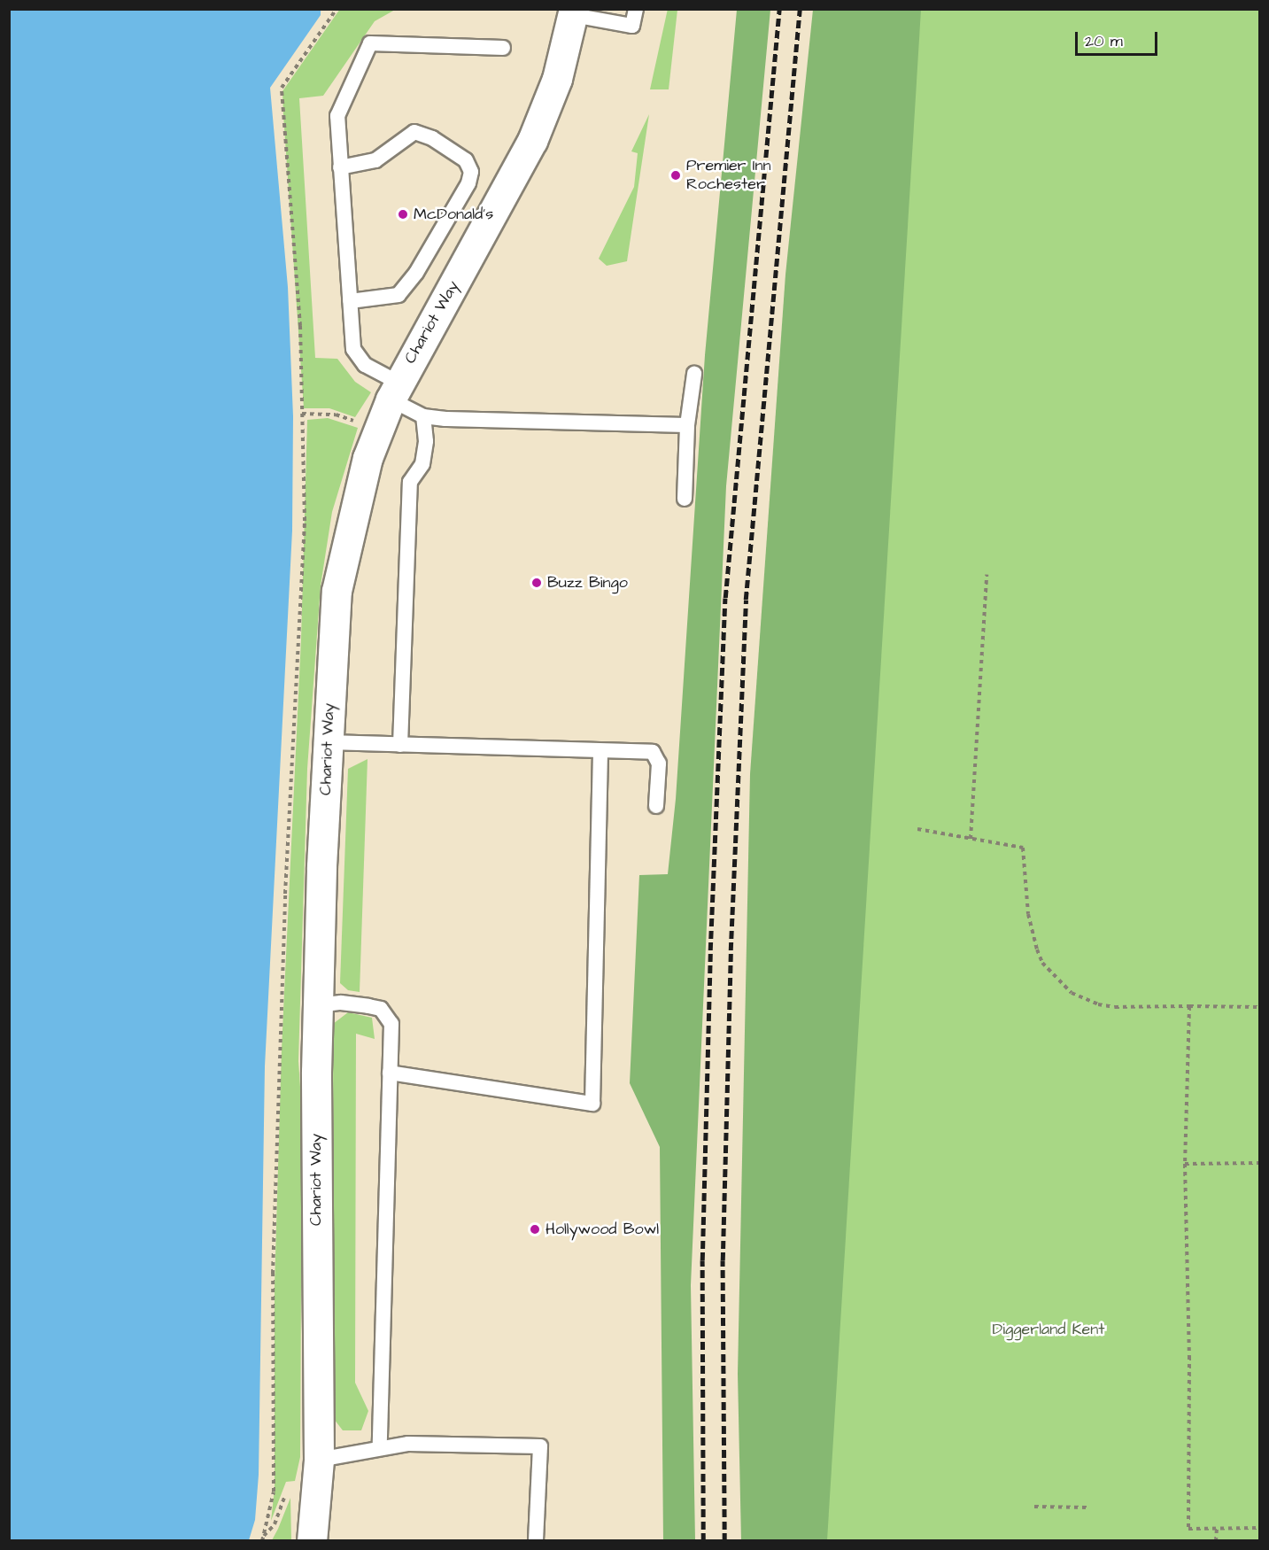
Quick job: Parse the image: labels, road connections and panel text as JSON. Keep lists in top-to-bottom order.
{
  "streets": {
    "street": ["Chariot Way"]
  },
  "parks": ["Diggerland Kent"],
  "places": [
    "Premier Inn Rochester",
    "McDonald's",
    "Buzz Bingo",
    "Hollywood Bowl"
  ],
  "scale_bar": "20 m"
}
